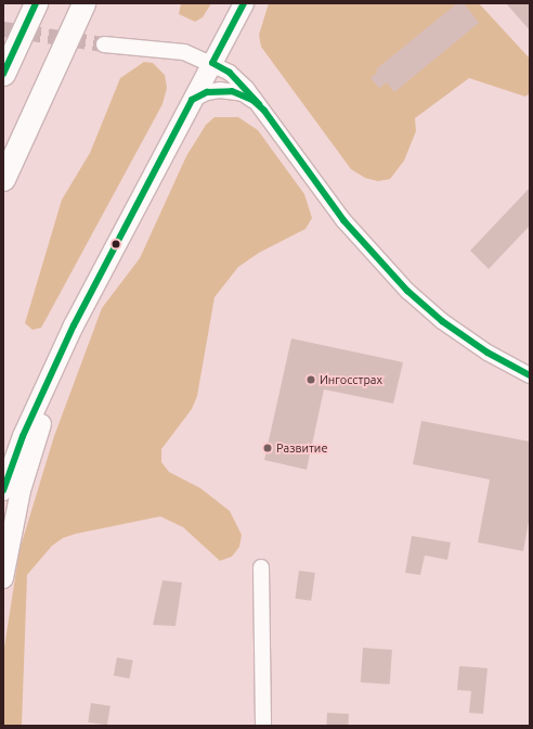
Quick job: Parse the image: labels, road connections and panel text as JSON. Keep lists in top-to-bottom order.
{
  "places": ["Ингосстрах", "Развитие"]
}
